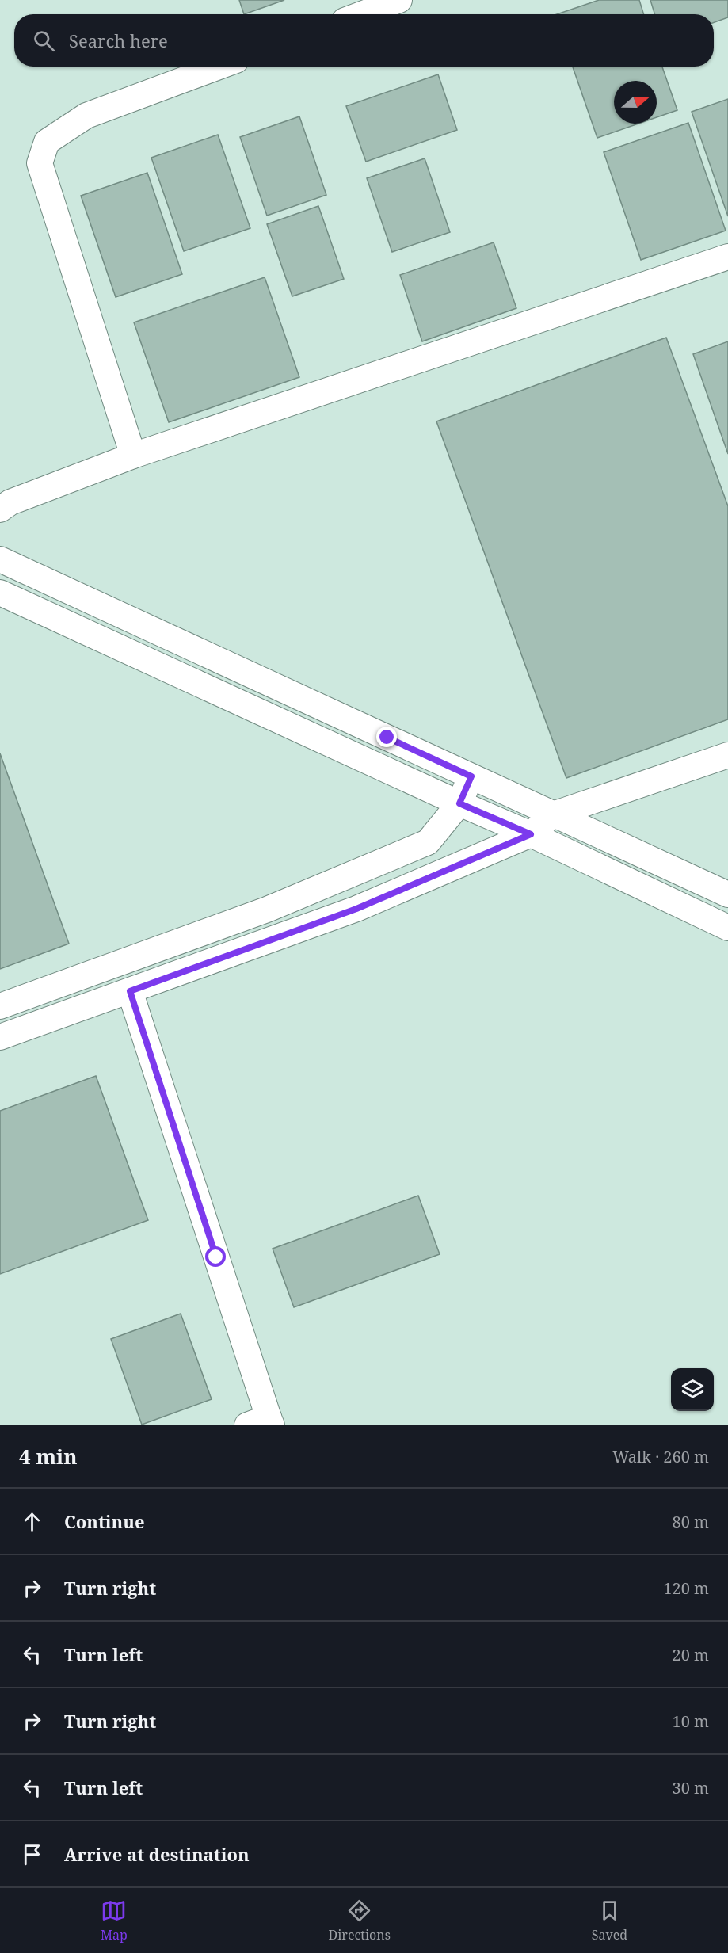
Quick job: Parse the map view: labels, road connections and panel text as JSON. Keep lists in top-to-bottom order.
{
  "north": "right",
  "page": {
    "search": "Search here",
    "heading": ["4 min", "Walk · 260 m"],
    "list": [
      ["Continue", "80 m"],
      ["Turn right", "120 m"],
      ["Turn left", "20 m"],
      ["Turn right", "10 m"],
      ["Turn left", "30 m"],
      "Arrive at destination"
    ],
    "nav": ["Map", "Directions", "Saved"]
  }
}
